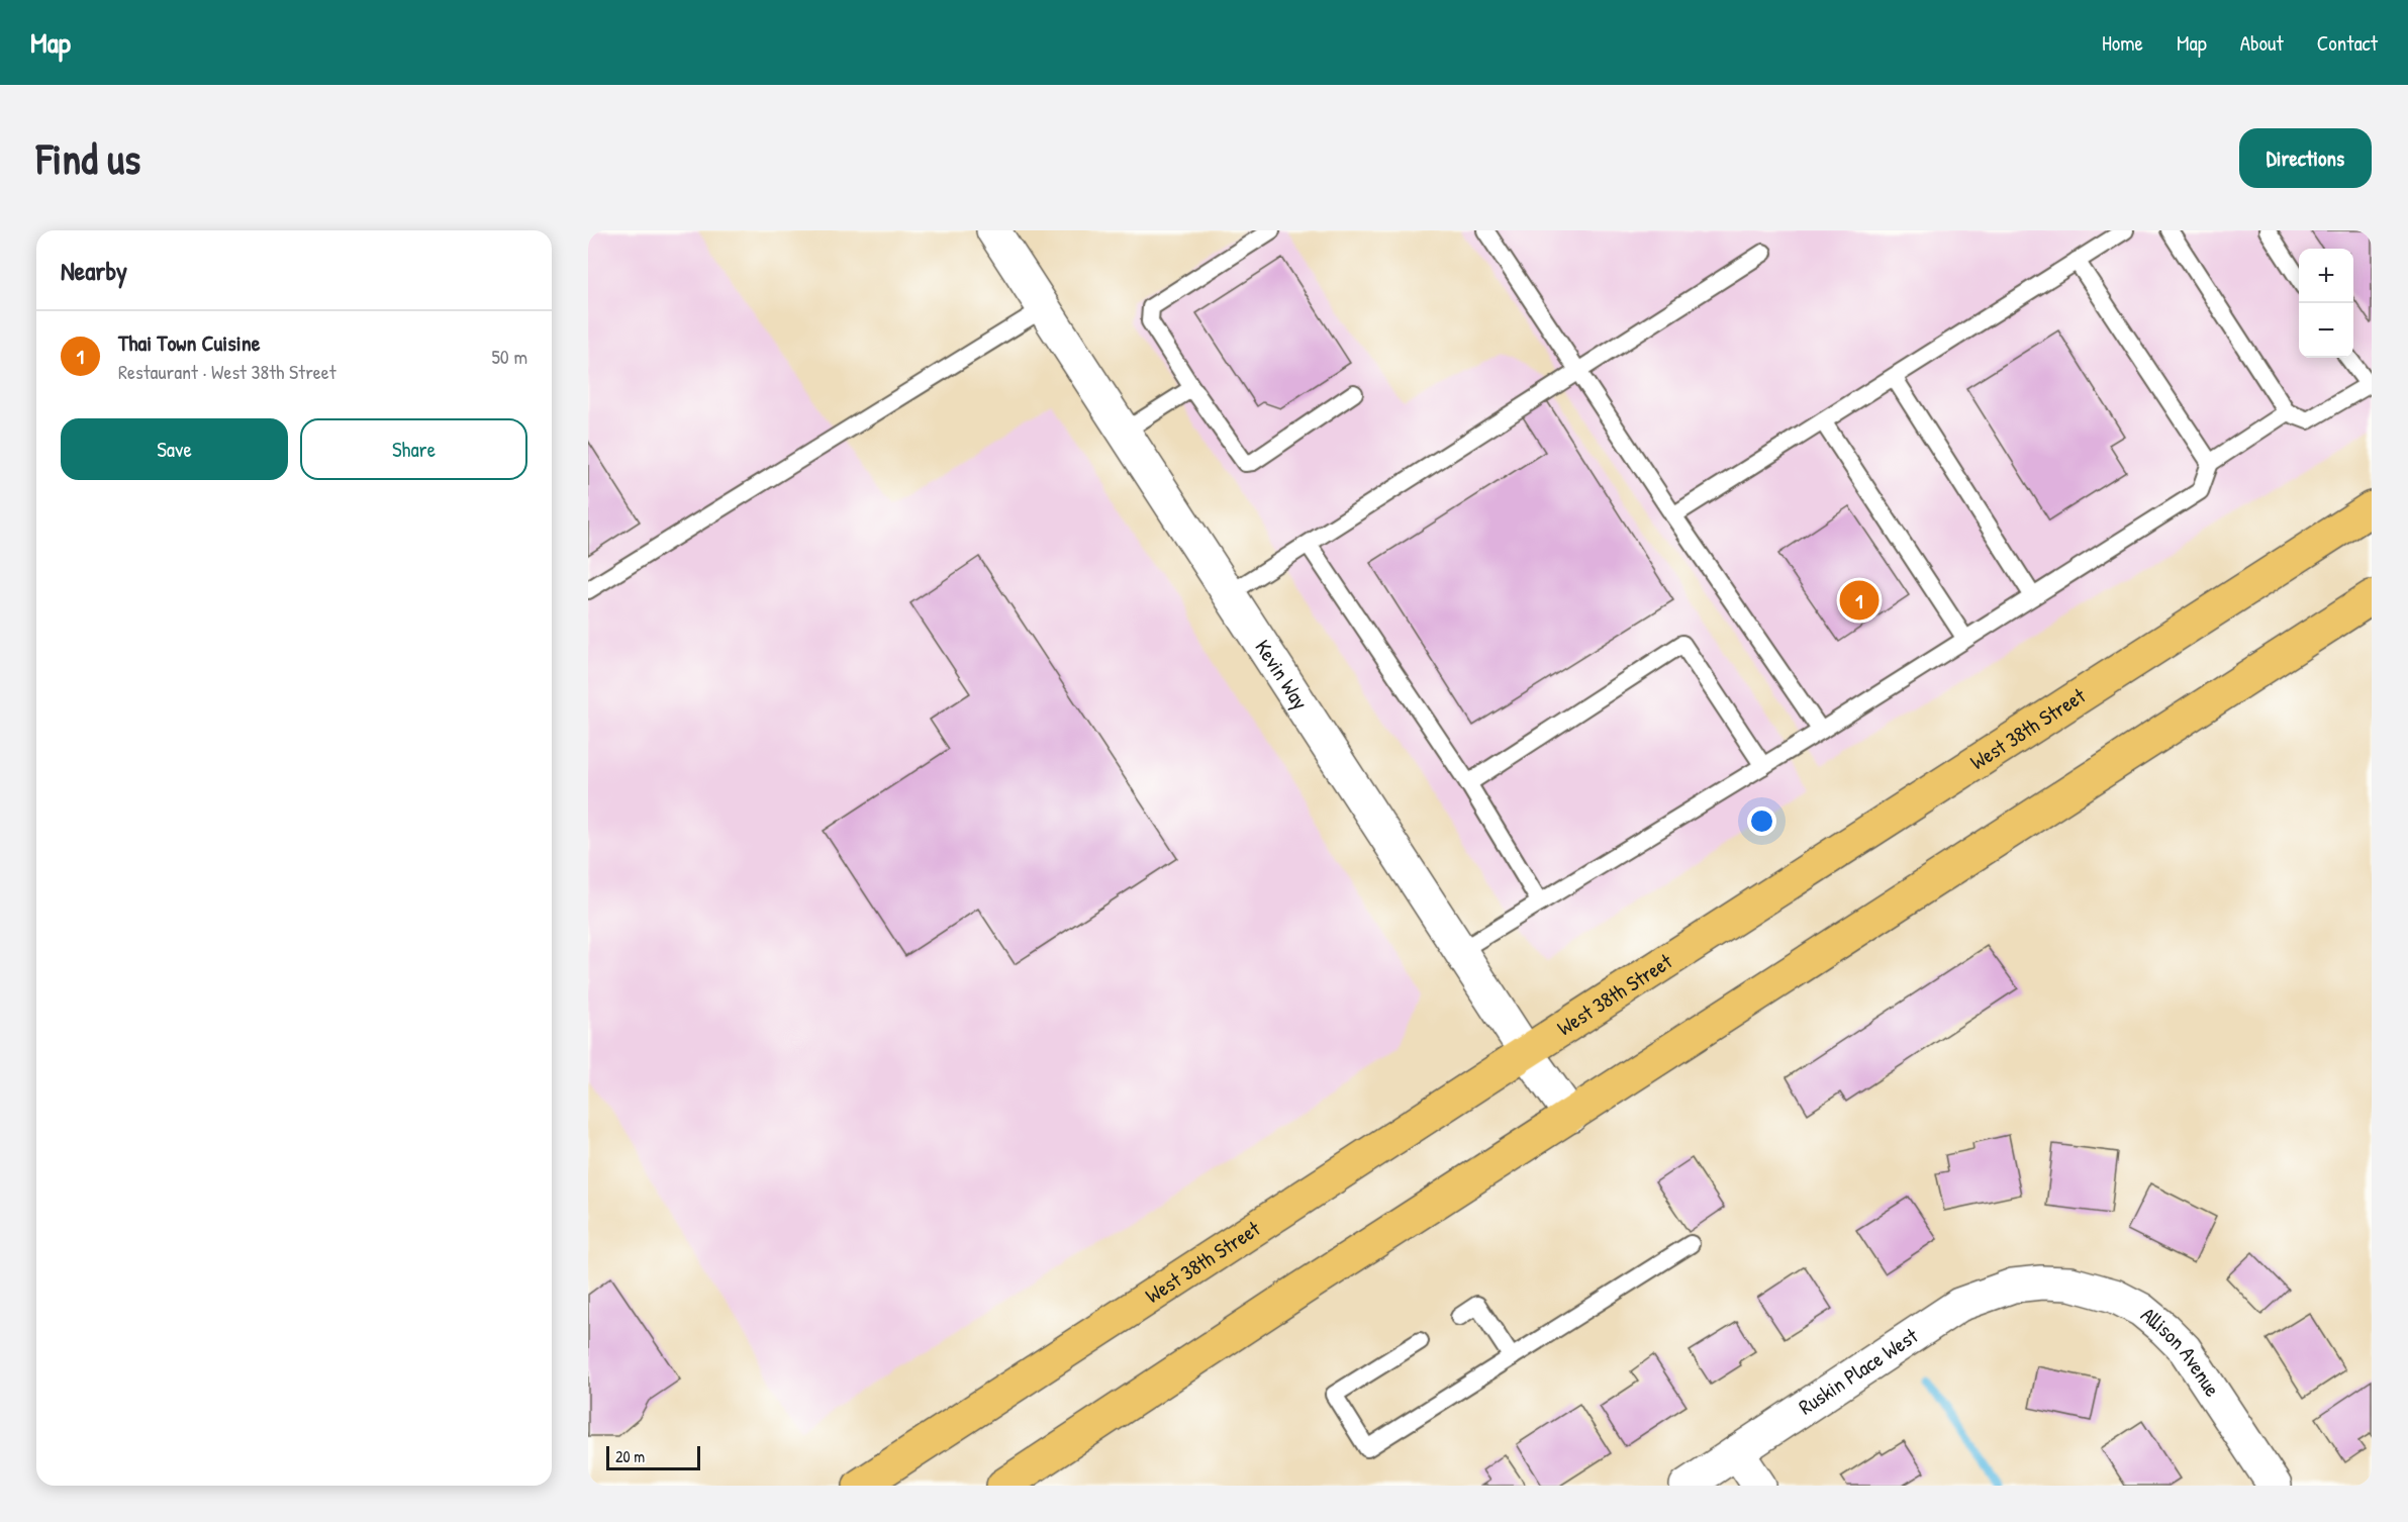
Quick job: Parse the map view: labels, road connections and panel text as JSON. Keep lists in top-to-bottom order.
{
  "streets": {
    "main road": ["West 38th Street"],
    "street": ["Kevin Way", "Allison Avenue", "Ruskin Place West"]
  },
  "crossings": [
    ["Kevin Way", "West 38th Street"],
    ["Allison Avenue", "Ruskin Place West"]
  ],
  "scale_bar": "20 m",
  "page": {
    "header": "Map",
    "nav": [
      "Home",
      "Map",
      "About",
      "Contact"
    ],
    "buttons": [
      "Directions",
      ["Save", "Share"]
    ],
    "title": "Find us",
    "heading": "Nearby",
    "map_buttons": ["+", "−"],
    "list": [
      {
        "mark": "1",
        "name": "Thai Town Cuisine",
        "note": "Restaurant · West 38th Street",
        "value": "50 m"
      }
    ],
    "pins": "1",
    "scale": "20 m"
  }
}
